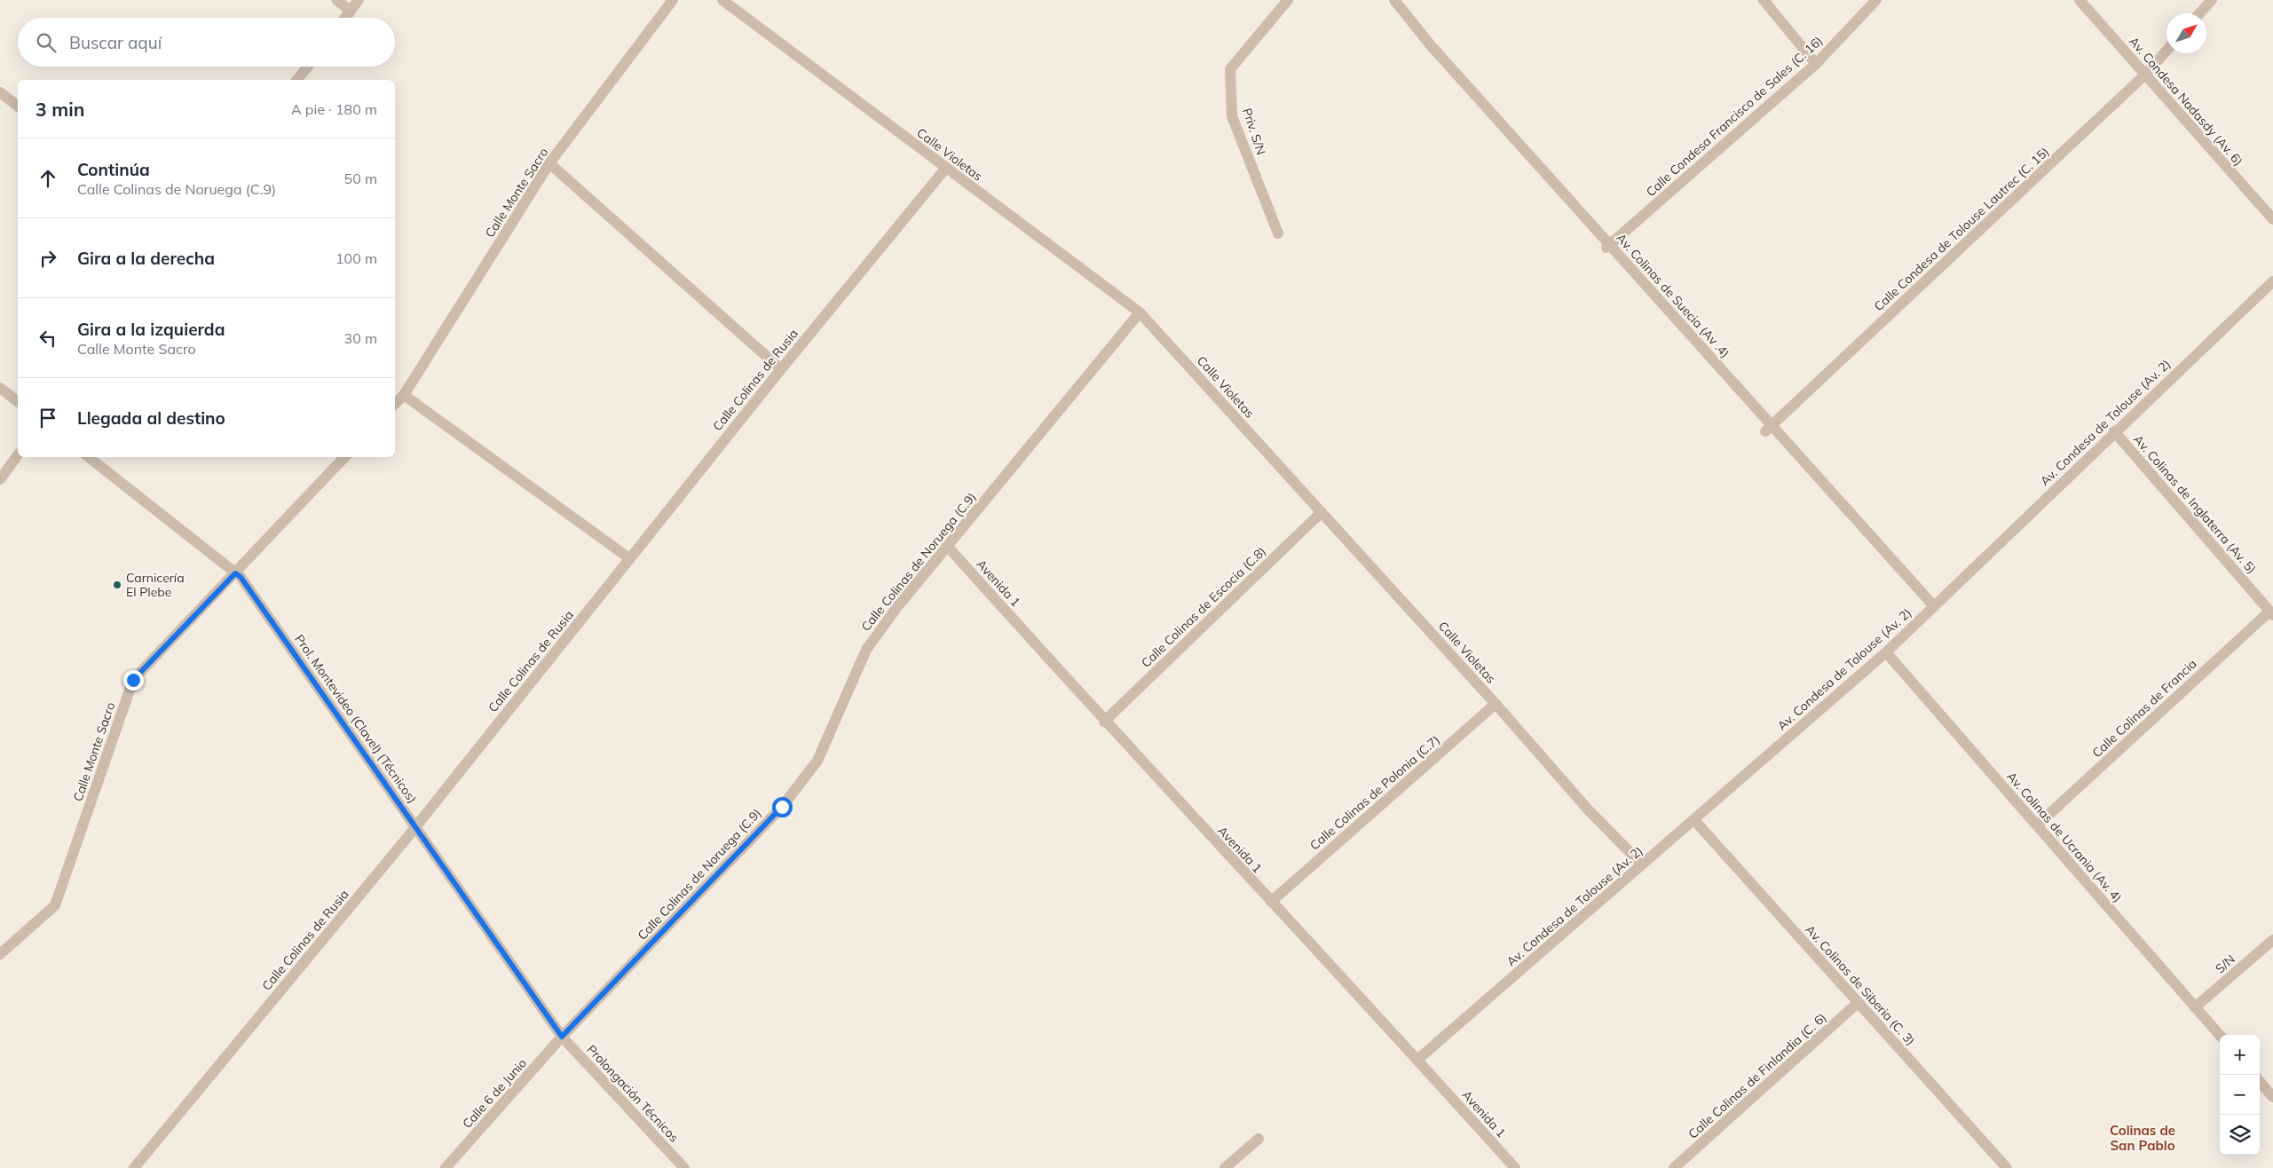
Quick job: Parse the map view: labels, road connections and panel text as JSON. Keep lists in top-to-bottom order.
{
  "streets": {
    "street": [
      "Av. Condesa Nadasdy (Av. 6)",
      "Calle Condesa Francisco de Sales (C. 16)",
      "Priv. S/N",
      "Calle Violetas",
      "Calle Monte Sacro",
      "Calle Condesa de Tolouse Lautrec (C. 15)",
      "Av. Colinas de Suecia (Av .4)",
      "Calle Colinas de Rusia",
      "Av. Condesa de Tolouse (Av. 2)",
      "Av. Colinas de Inglaterra (Av. 5)",
      "Calle Colinas de Noruega (C.9)",
      "Avenida 1",
      "Calle Colinas de Escocia (C.8)",
      "Calle Colinas de Francia",
      "Prol. Montevideo (Clavel) (Técnicos)",
      "Calle Colinas de Polonia (C.7)",
      "Av. Colinas de Ucrania (Av. 4)",
      "S/N",
      "Av. Colinas de Siberia (C. 3)",
      "Calle Colinas de Finlandia (C. 6)",
      "Calle 6 de Junio",
      "Prolongación Técnicos"
    ]
  },
  "crossings": [
    ["Av. Condesa Nadasdy (Av. 6)", "Calle Condesa de Tolouse Lautrec (C. 15)"],
    ["Calle Condesa Francisco de Sales (C. 16)", "Av. Colinas de Suecia (Av .4)"],
    ["Calle Violetas", "Calle Colinas de Rusia"],
    ["Calle Violetas", "Av. Condesa de Tolouse (Av. 2)"],
    ["Calle Violetas", "Calle Colinas de Noruega (C.9)"],
    ["Calle Violetas", "Calle Colinas de Escocia (C.8)"],
    ["Calle Violetas", "Calle Colinas de Polonia (C.7)"],
    ["Calle Monte Sacro", "Prol. Montevideo (Clavel) (Técnicos)"],
    ["Calle Condesa de Tolouse Lautrec (C. 15)", "Av. Colinas de Suecia (Av .4)"],
    ["Av. Colinas de Suecia (Av .4)", "Av. Condesa de Tolouse (Av. 2)"],
    ["Calle Colinas de Rusia", "Prol. Montevideo (Clavel) (Técnicos)"],
    ["Av. Condesa de Tolouse (Av. 2)", "Av. Colinas de Inglaterra (Av. 5)"],
    ["Av. Condesa de Tolouse (Av. 2)", "Avenida 1"],
    ["Av. Condesa de Tolouse (Av. 2)", "Av. Colinas de Ucrania (Av. 4)"],
    ["Av. Condesa de Tolouse (Av. 2)", "Av. Colinas de Siberia (C. 3)"],
    ["Av. Colinas de Inglaterra (Av. 5)", "Calle Colinas de Francia"],
    ["Calle Colinas de Noruega (C.9)", "Avenida 1"],
    ["Calle Colinas de Noruega (C.9)", "Prol. Montevideo (Clavel) (Técnicos)"],
    ["Calle Colinas de Noruega (C.9)", "Calle 6 de Junio"],
    ["Calle Colinas de Noruega (C.9)", "Prolongación Técnicos"],
    ["Avenida 1", "Calle Colinas de Escocia (C.8)"],
    ["Avenida 1", "Calle Colinas de Polonia (C.7)"],
    ["Calle Colinas de Francia", "Av. Colinas de Ucrania (Av. 4)"],
    ["Prol. Montevideo (Clavel) (Técnicos)", "Calle 6 de Junio"],
    ["Prol. Montevideo (Clavel) (Técnicos)", "Prolongación Técnicos"],
    ["Av. Colinas de Ucrania (Av. 4)", "S/N"],
    ["Av. Colinas de Siberia (C. 3)", "Calle Colinas de Finlandia (C. 6)"],
    ["Calle 6 de Junio", "Prolongación Técnicos"]
  ],
  "districts": ["Colinas de San Pablo"],
  "places": ["Carnicería El Plebe"],
  "north": "top right",
  "page": {
    "search": "Buscar aquí",
    "heading": ["3 min", "A pie · 180 m"],
    "list": [
      ["Continúa", "Calle Colinas de Noruega (C.9)", "50 m"],
      ["Gira a la derecha", "100 m"],
      ["Gira a la izquierda", "Calle Monte Sacro", "30 m"],
      "Llegada al destino"
    ],
    "map_buttons": ["+", "−"]
  }
}
